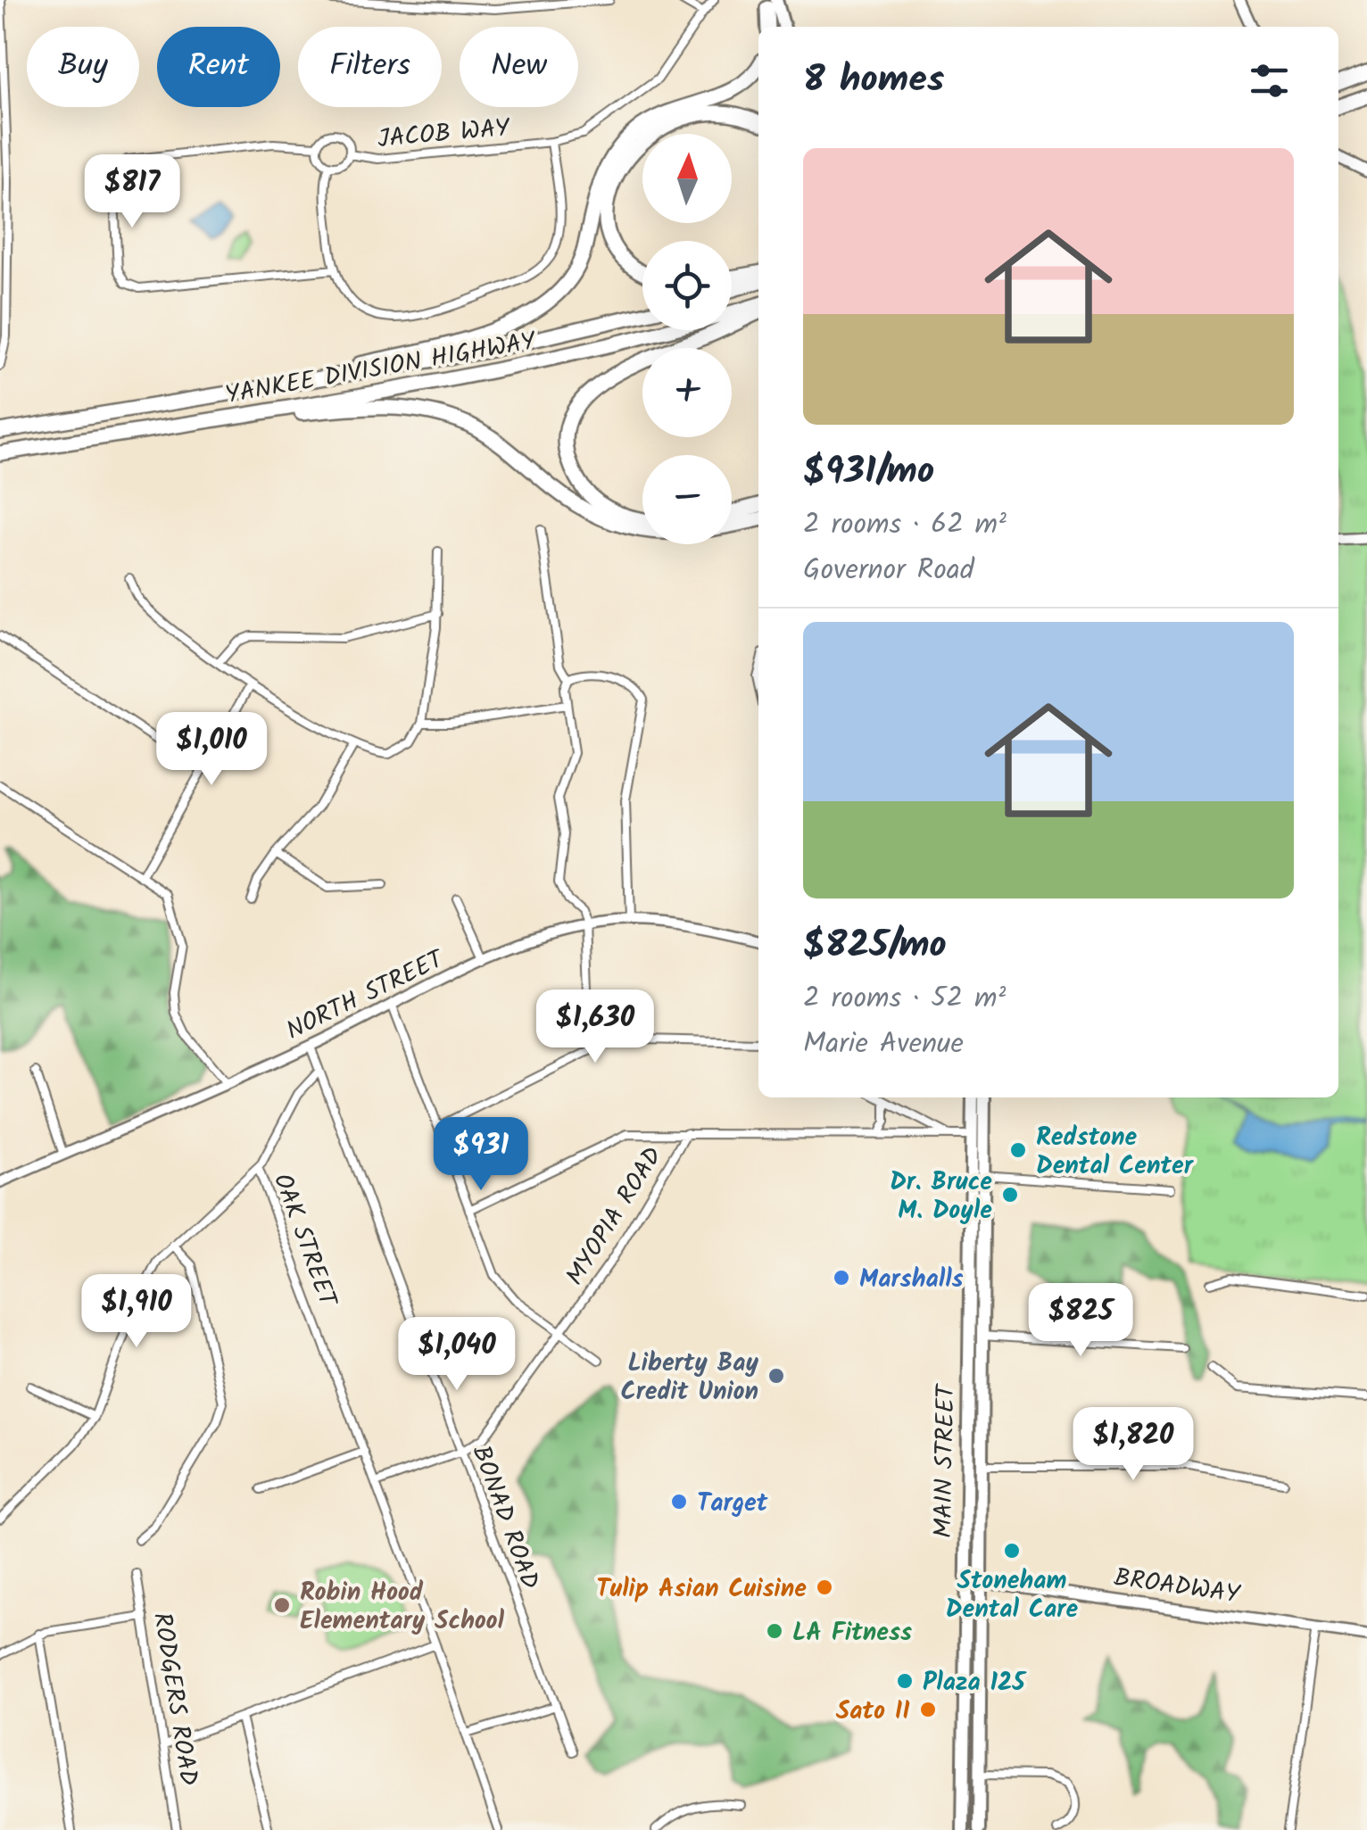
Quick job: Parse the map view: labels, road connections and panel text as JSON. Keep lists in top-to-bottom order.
{
  "streets": {
    "highway": ["YANKEE DIVISION HIGHWAY"],
    "main road": ["MAIN STREET", "BROADWAY"],
    "street": [
      "JACOB WAY",
      "NORTH STREET",
      "MYOPIA ROAD",
      "OAK STREET",
      "BONAD ROAD",
      "RODGERS ROAD"
    ]
  },
  "crossings": [
    ["NORTH STREET", "BONAD ROAD"],
    ["MYOPIA ROAD", "OAK STREET"],
    ["MYOPIA ROAD", "BONAD ROAD"],
    ["MAIN STREET", "BROADWAY"]
  ],
  "places": [
    "Redstone Dental Center",
    "Dr. Bruce M. Doyle",
    "Marshalls",
    "Liberty Bay Credit Union",
    "Target",
    "Stoneham Dental Care",
    "Tulip Asian Cuisine",
    "Robin Hood Elementary School",
    "LA Fitness",
    "Plaza 125",
    "Sato II"
  ],
  "north": "top",
  "page": {
    "chip": [
      "Buy",
      "Rent",
      "Filters",
      "New"
    ],
    "heading": "8 homes",
    "map_buttons": ["+", "−"],
    "list": [
      {
        "name": "$931/mo",
        "note": "2 rooms · 62 m² · Governor Road"
      },
      {
        "name": "$825/mo",
        "note": "2 rooms · 52 m² · Marie Avenue"
      }
    ],
    "price": [
      "$817",
      "$1,010",
      "$1,630",
      "$931",
      "$1,910",
      "$825",
      "$1,040",
      "$1,820"
    ]
  }
}
